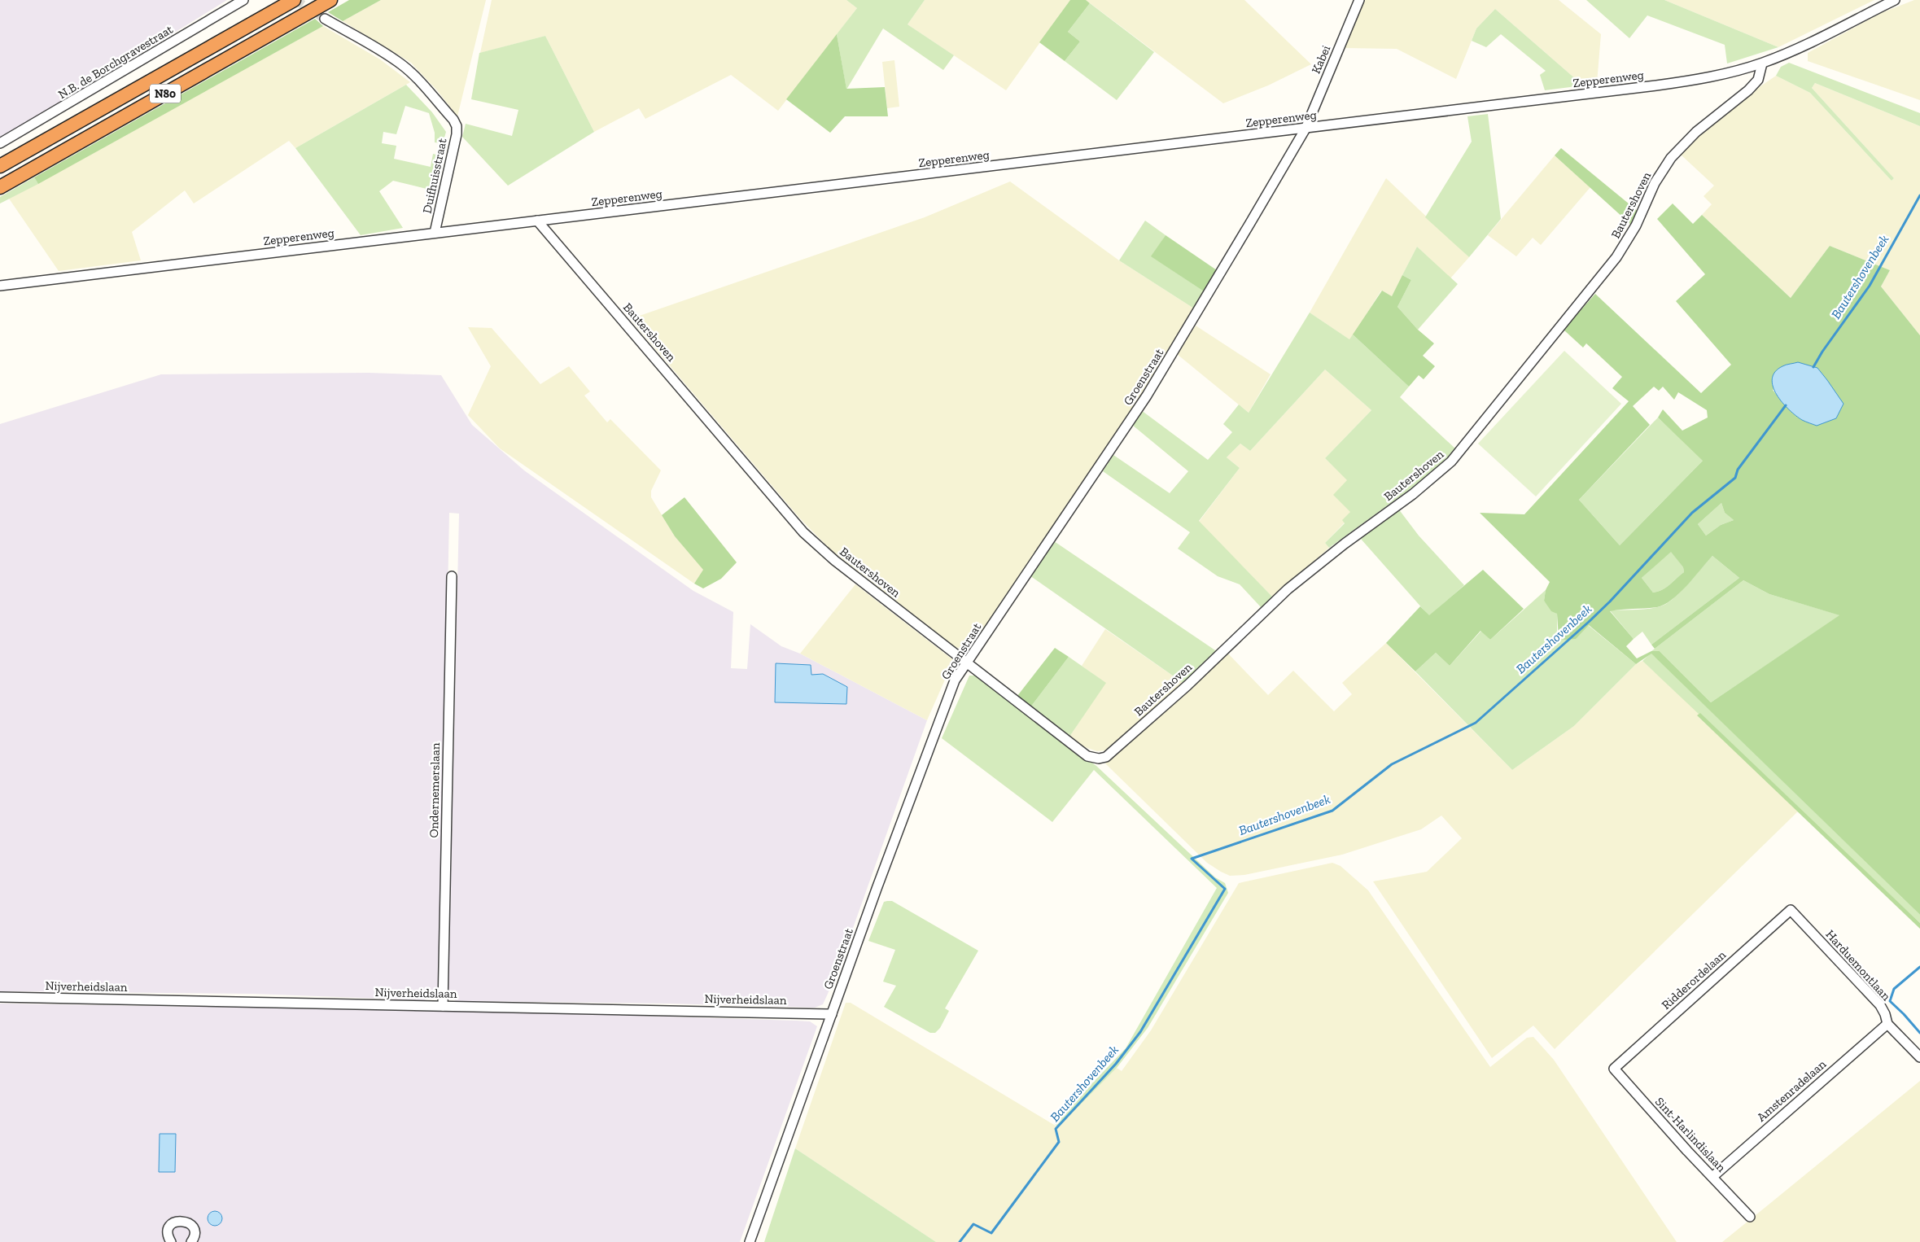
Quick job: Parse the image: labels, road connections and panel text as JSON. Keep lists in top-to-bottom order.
{
  "streets": {
    "highway": ["N80"],
    "street": [
      "Kabei",
      "N.B. de Borchgravestraat",
      "Zepperenweg",
      "Duifhuisstraat",
      "Bautershoven",
      "Groenstraat",
      "Ondernemerslaan",
      "Harduemontlaan",
      "Ridderordelaan",
      "Nijverheidslaan",
      "Amstenradelaan",
      "Sint-Harlindislaan"
    ]
  },
  "crossings": [
    ["Kabei", "Zepperenweg"],
    ["Kabei", "Groenstraat"],
    ["Zepperenweg", "Duifhuisstraat"],
    ["Zepperenweg", "Bautershoven"],
    ["Zepperenweg", "Groenstraat"],
    ["Bautershoven", "Groenstraat"],
    ["Groenstraat", "Nijverheidslaan"],
    ["Ondernemerslaan", "Nijverheidslaan"],
    ["Harduemontlaan", "Ridderordelaan"],
    ["Harduemontlaan", "Amstenradelaan"],
    ["Ridderordelaan", "Sint-Harlindislaan"],
    ["Amstenradelaan", "Sint-Harlindislaan"]
  ],
  "water": ["Bautershovenbeek"]
}
